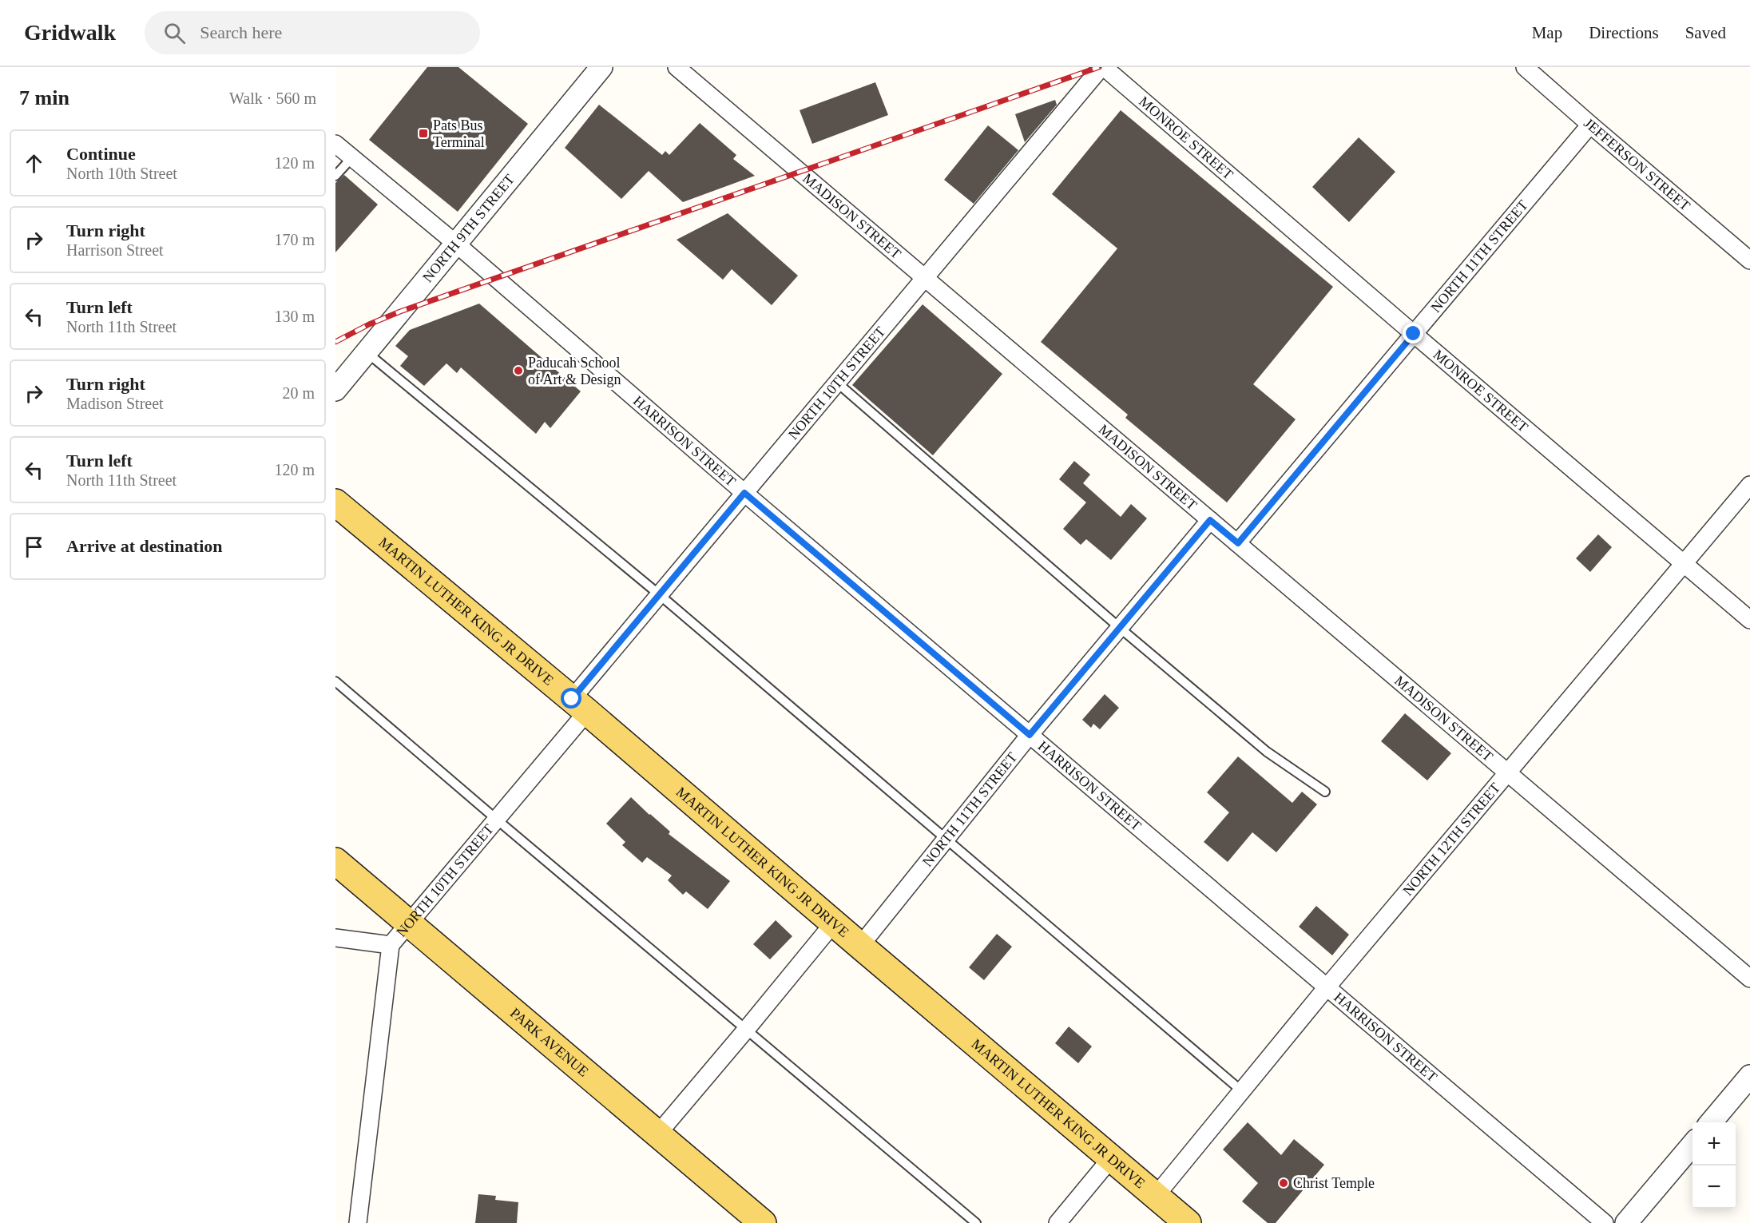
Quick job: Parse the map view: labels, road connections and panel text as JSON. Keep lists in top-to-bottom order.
{
  "streets": {
    "main road": ["MARTIN LUTHER KING JR DRIVE", "PARK AVENUE"],
    "street": [
      "MONROE STREET",
      "JEFFERSON STREET",
      "MADISON STREET",
      "NORTH 9TH STREET",
      "NORTH 11TH STREET",
      "NORTH 10TH STREET",
      "HARRISON STREET",
      "NORTH 12TH STREET"
    ]
  },
  "crossings": [
    ["MONROE STREET", "NORTH 11TH STREET"],
    ["MONROE STREET", "NORTH 10TH STREET"],
    ["MONROE STREET", "NORTH 12TH STREET"],
    ["JEFFERSON STREET", "NORTH 11TH STREET"],
    ["MADISON STREET", "NORTH 11TH STREET"],
    ["MADISON STREET", "NORTH 10TH STREET"],
    ["MADISON STREET", "NORTH 12TH STREET"],
    ["NORTH 9TH STREET", "HARRISON STREET"],
    ["NORTH 11TH STREET", "HARRISON STREET"],
    ["NORTH 11TH STREET", "MARTIN LUTHER KING JR DRIVE"],
    ["NORTH 10TH STREET", "HARRISON STREET"],
    ["NORTH 10TH STREET", "MARTIN LUTHER KING JR DRIVE"],
    ["NORTH 10TH STREET", "PARK AVENUE"],
    ["HARRISON STREET", "NORTH 12TH STREET"],
    ["MARTIN LUTHER KING JR DRIVE", "NORTH 12TH STREET"]
  ],
  "places": {
    "transit": ["Pats Bus Terminal"],
    "other": ["Paducah School of Art & Design", "Christ Temple"]
  },
  "page": {
    "header": "Gridwalk",
    "search": "Search here",
    "nav": ["Map", "Directions", "Saved"],
    "heading": ["7 min", "Walk · 560 m"],
    "list": [
      ["Continue", "North 10th Street", "120 m"],
      ["Turn right", "Harrison Street", "170 m"],
      ["Turn left", "North 11th Street", "130 m"],
      ["Turn right", "Madison Street", "20 m"],
      ["Turn left", "North 11th Street", "120 m"],
      "Arrive at destination"
    ],
    "map_buttons": ["+", "−"]
  }
}
